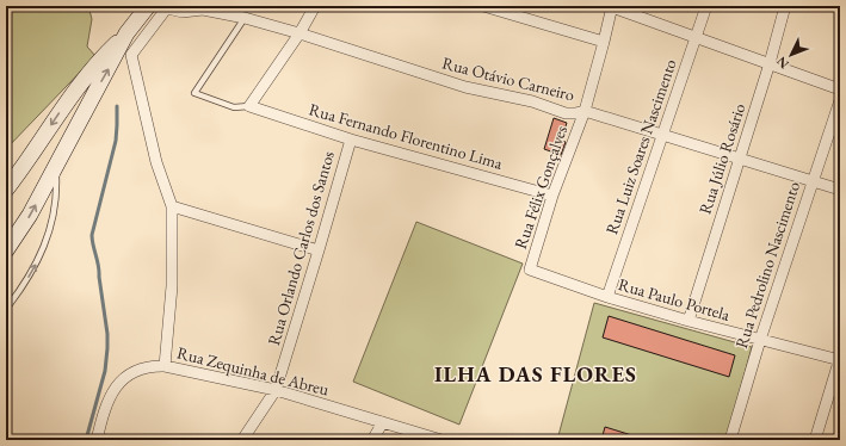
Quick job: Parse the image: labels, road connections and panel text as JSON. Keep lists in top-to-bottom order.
{
  "streets": {
    "street": [
      "Rua Otávio Carneiro",
      "Rua Fernando Florentino Lima",
      "Rua Luiz Soares Nascimento",
      "Rua Júlio Rosário",
      "Rua Félix Gonçalves",
      "Rua Orlando Carlos dos Santos",
      "Rua Pedrolino Nascimento",
      "Rua Paulo Portela",
      "Rua Zequinha de Abreu"
    ]
  },
  "crossings": [
    ["Rua Otávio Carneiro", "Rua Luiz Soares Nascimento"],
    ["Rua Otávio Carneiro", "Rua Júlio Rosário"],
    ["Rua Otávio Carneiro", "Rua Félix Gonçalves"],
    ["Rua Otávio Carneiro", "Rua Pedrolino Nascimento"],
    ["Rua Fernando Florentino Lima", "Rua Félix Gonçalves"],
    ["Rua Fernando Florentino Lima", "Rua Orlando Carlos dos Santos"],
    ["Rua Luiz Soares Nascimento", "Rua Paulo Portela"],
    ["Rua Júlio Rosário", "Rua Paulo Portela"],
    ["Rua Félix Gonçalves", "Rua Paulo Portela"],
    ["Rua Orlando Carlos dos Santos", "Rua Zequinha de Abreu"],
    ["Rua Pedrolino Nascimento", "Rua Paulo Portela"]
  ],
  "districts": ["ILHA DAS FLORES"],
  "north": "bottom left"
}
